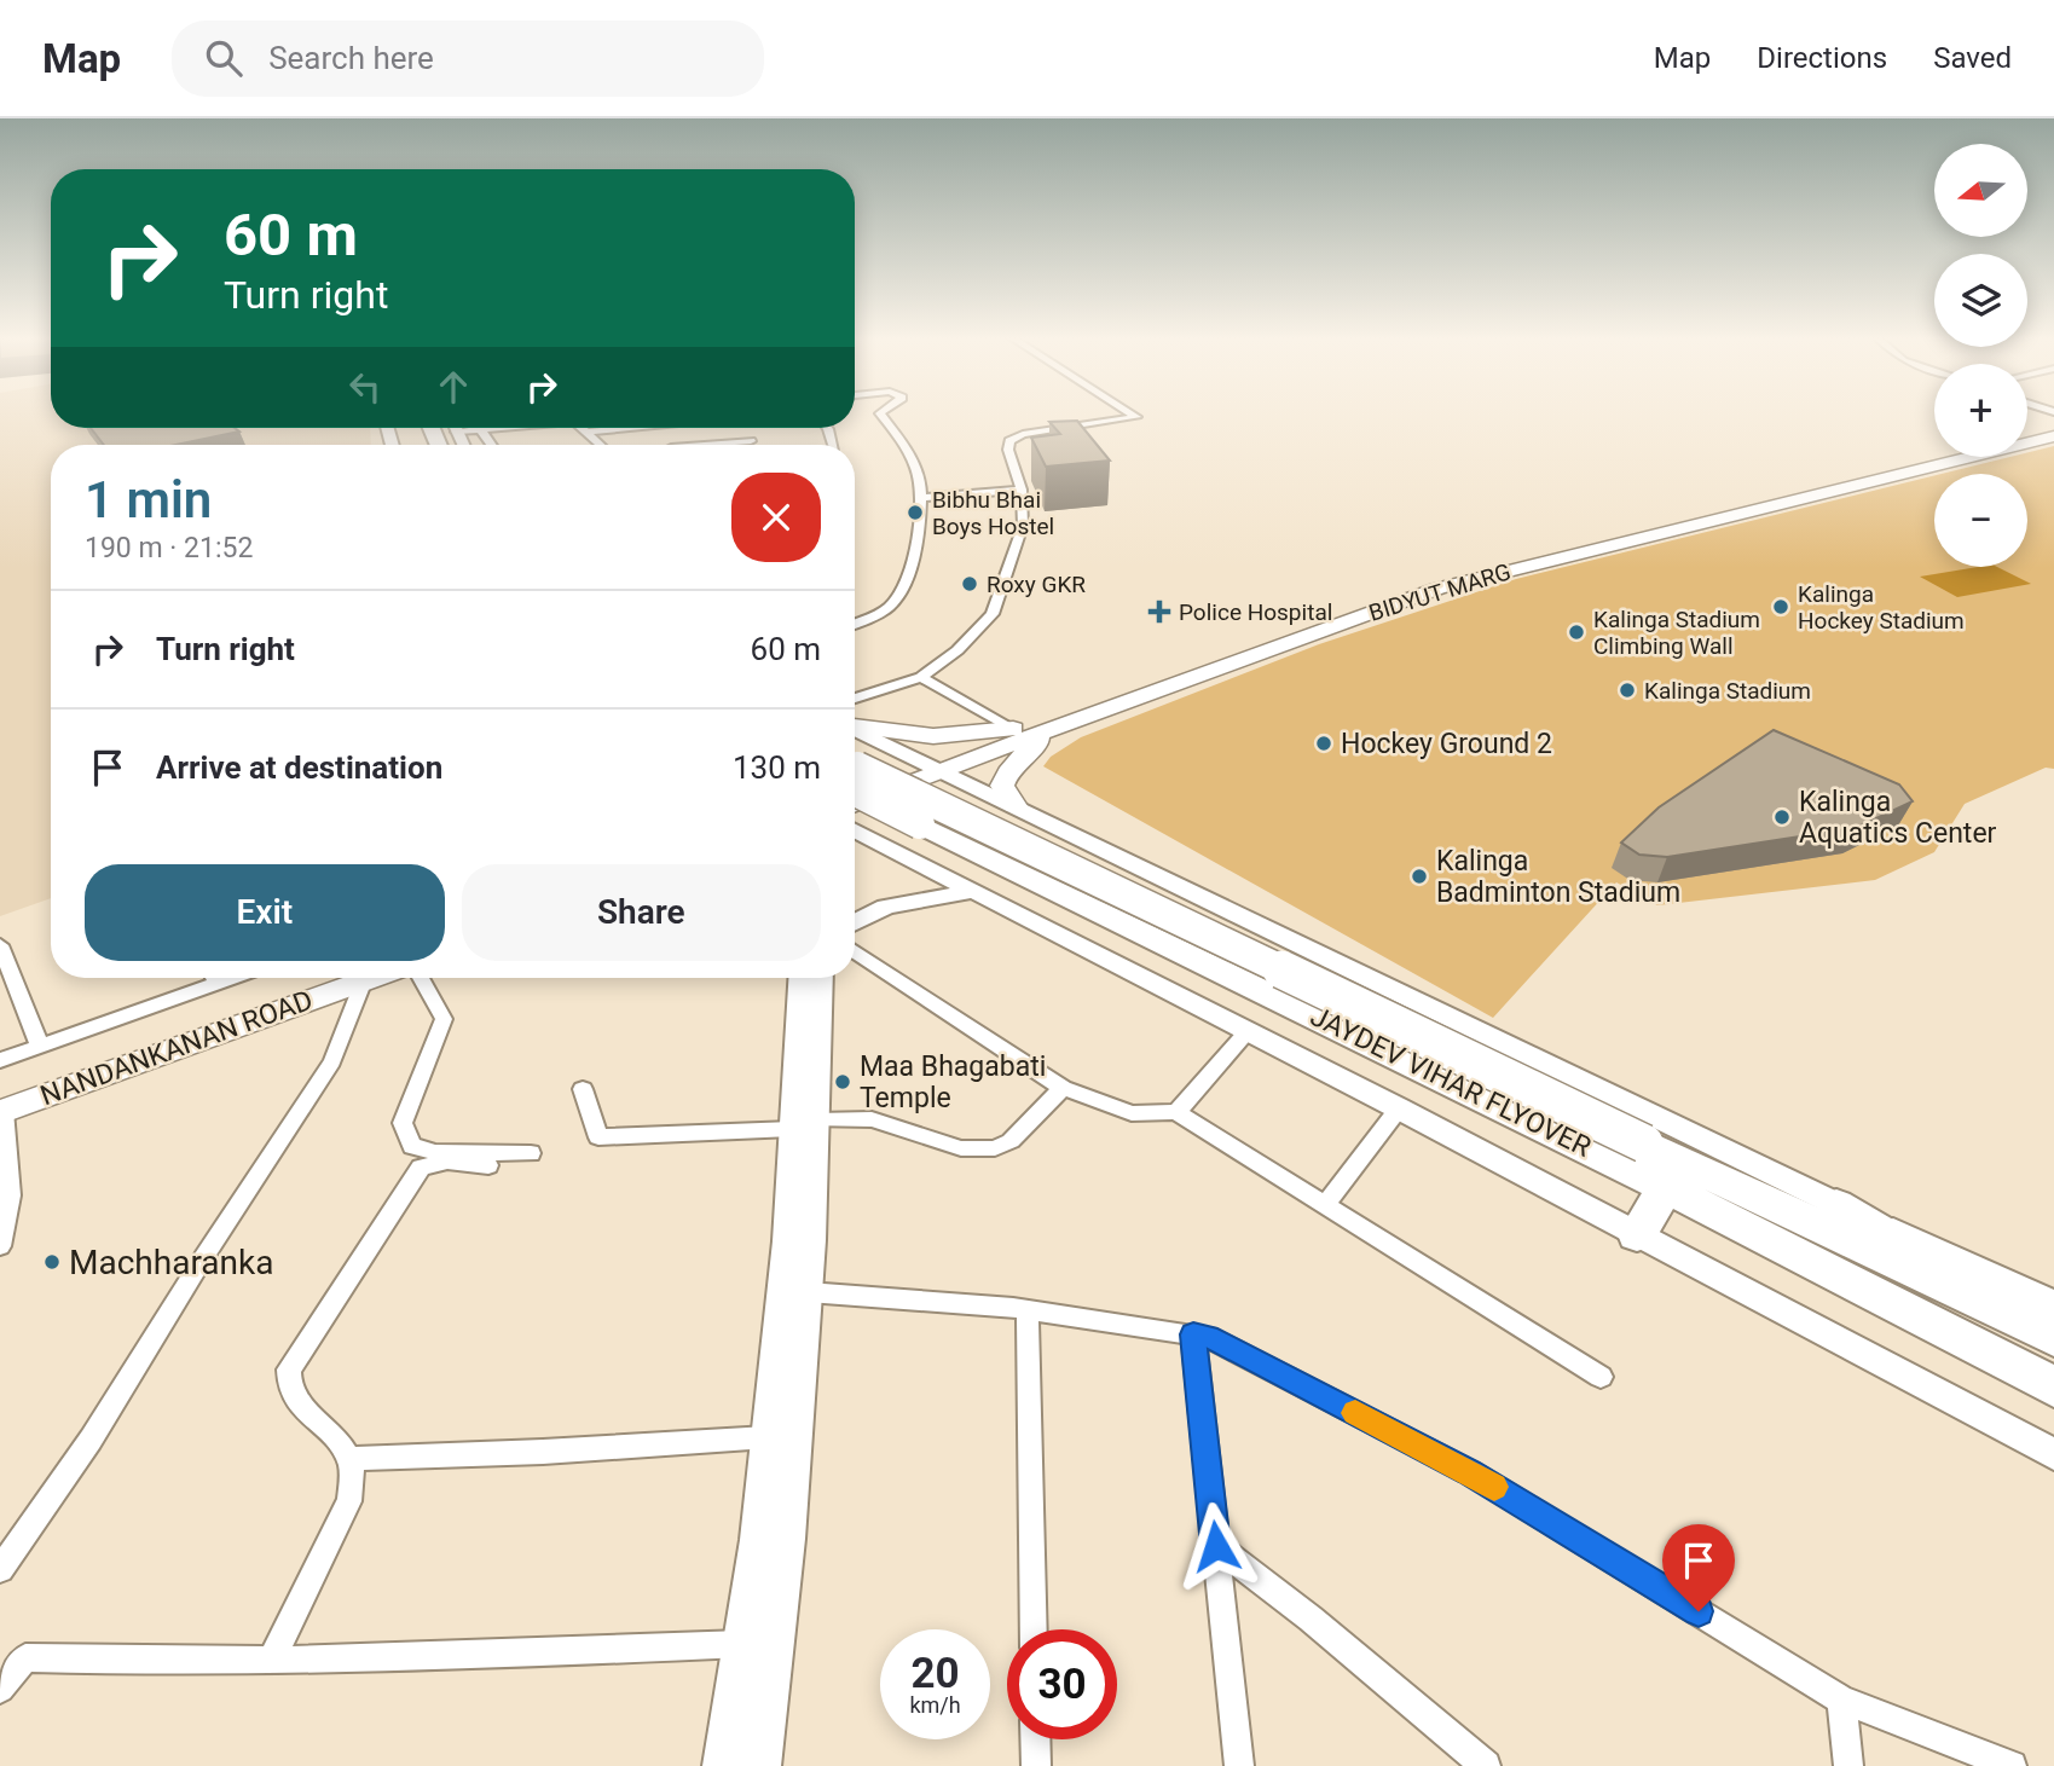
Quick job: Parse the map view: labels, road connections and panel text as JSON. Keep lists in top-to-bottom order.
{
  "streets": {
    "highway": ["JAYDEV VIHAR FLYOVER"],
    "main road": ["BIDYUT MARG", "NANDANKANAN ROAD"]
  },
  "places": {
    "other": [
      "Bibhu Bhai Boys Hostel",
      "Roxy GKR",
      "Kalinga Hockey Stadium",
      "Kalinga Stadium Climbing Wall",
      "Kalinga Stadium",
      "Hockey Ground 2",
      "Kalinga Aquatics Center",
      "Kalinga Badminton Stadium",
      "Maa Bhagabati Temple",
      "Machharanka"
    ],
    "health": ["Police Hospital"]
  },
  "north": "left",
  "page": {
    "header": "Map",
    "search": "Search here",
    "nav": ["Map", "Directions", "Saved"],
    "map_buttons": ["+", "−"],
    "turn": ["60 m", "Turn right"],
    "heading": ["1 min", "190 m · 21:52"],
    "list": [
      {
        "name": "Turn right",
        "value": "60 m"
      },
      {
        "name": "Arrive at destination",
        "value": "130 m"
      }
    ],
    "buttons": ["Exit", "Share"],
    "speed": "20 km/h",
    "limit": "30"
  }
}
